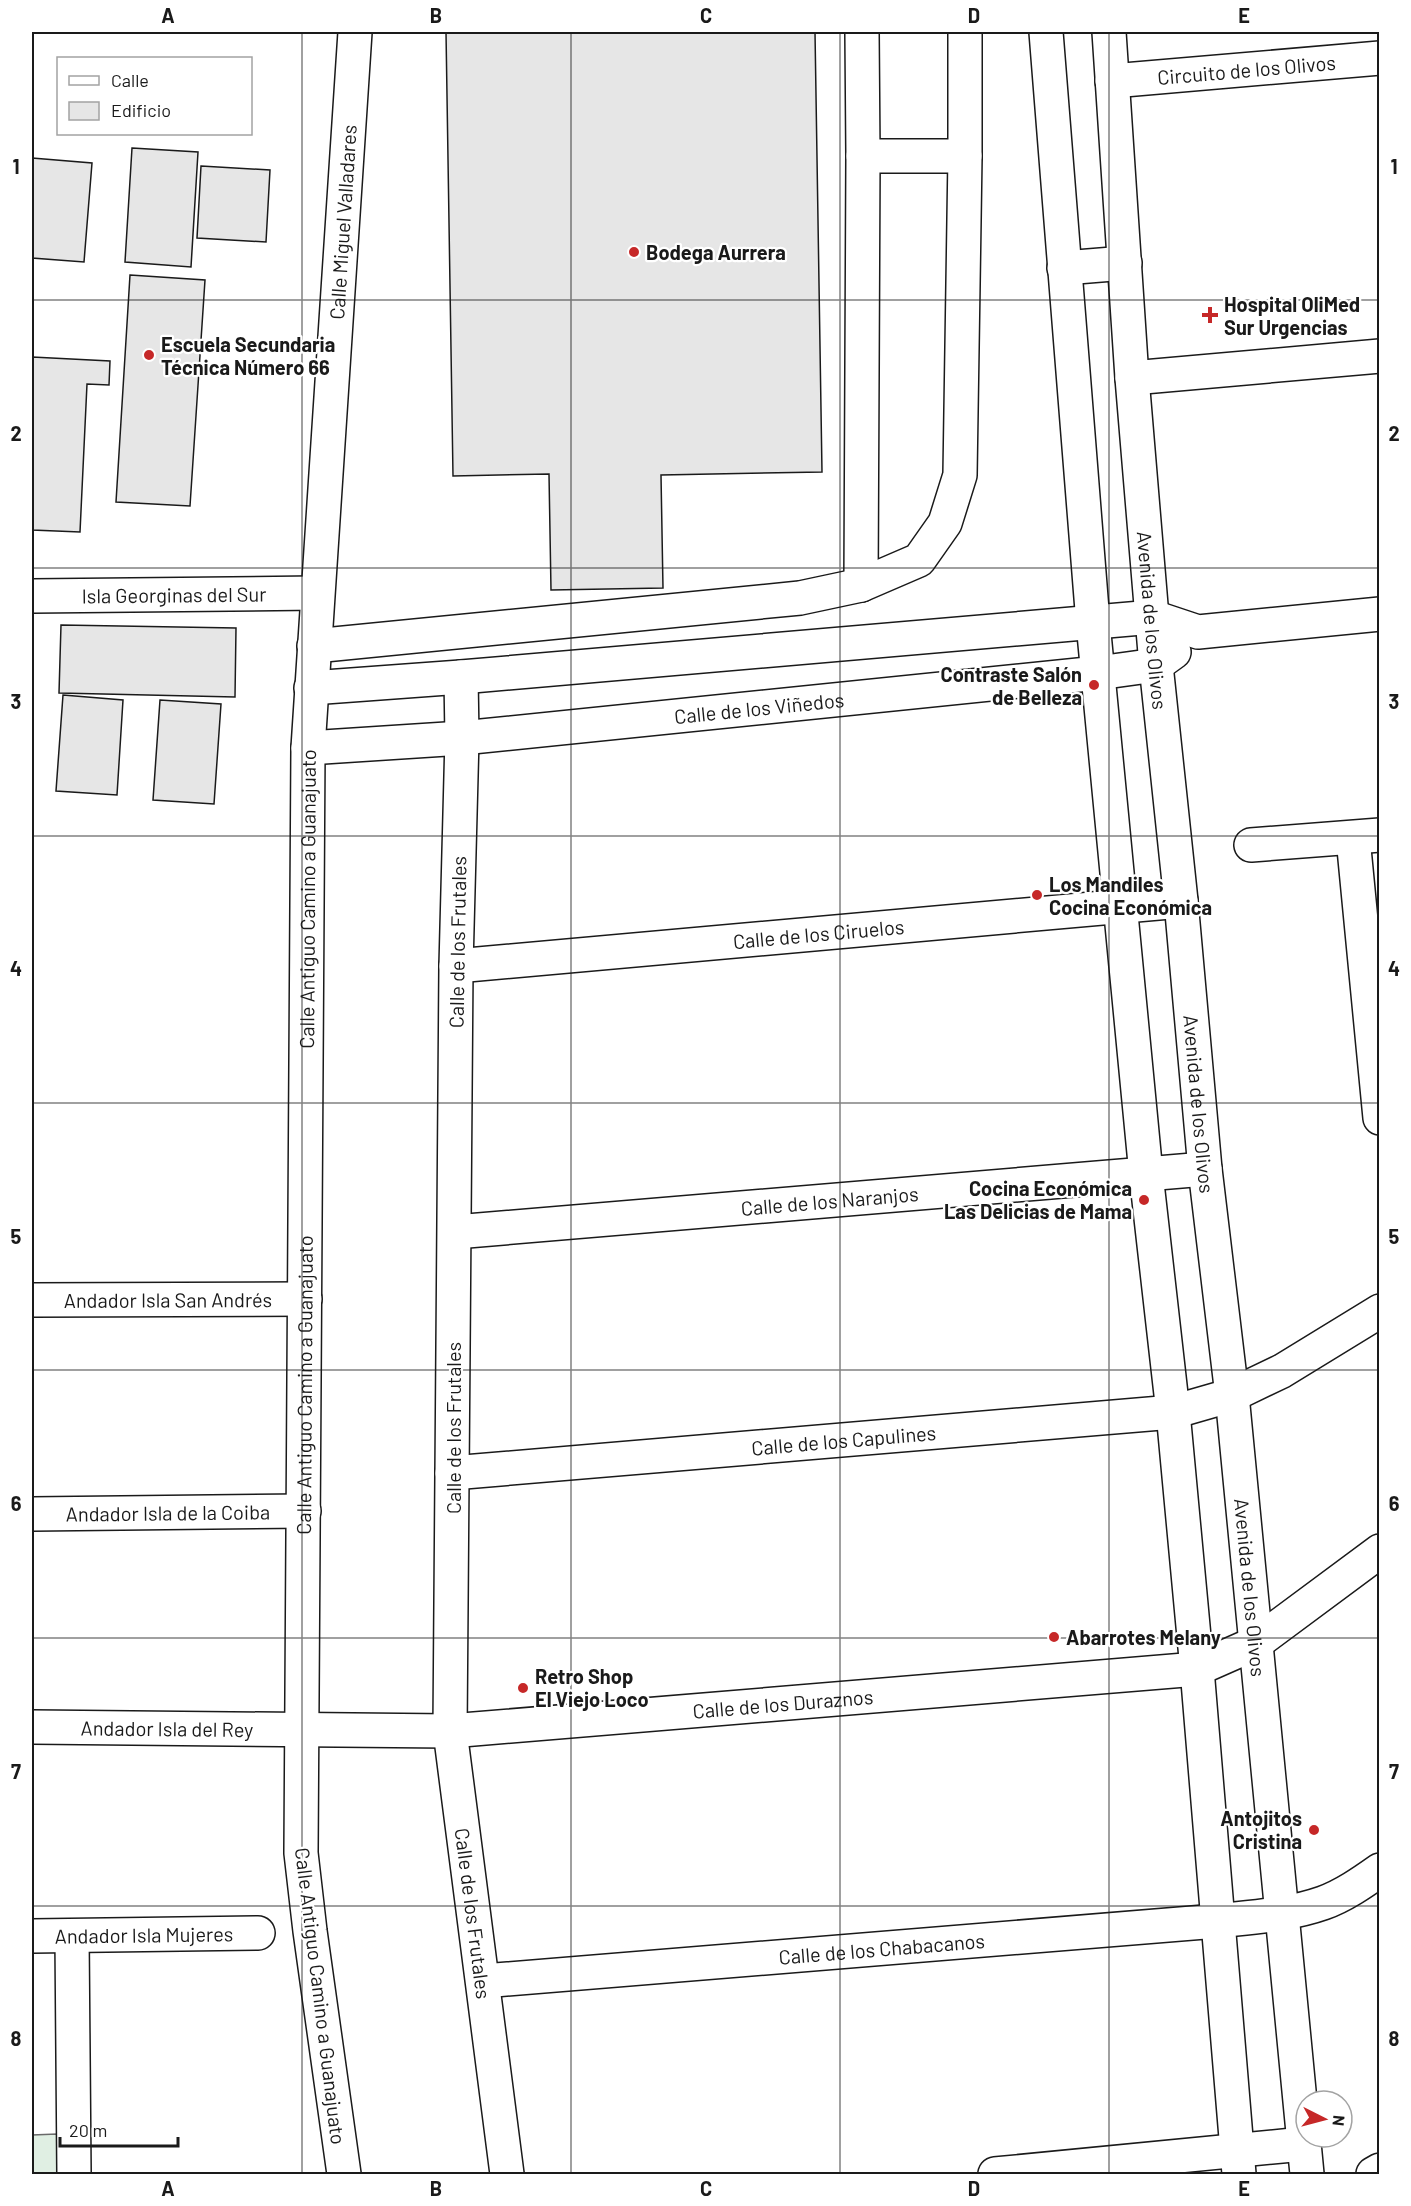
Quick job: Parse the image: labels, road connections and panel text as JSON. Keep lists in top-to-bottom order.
{
  "streets": {
    "street": [
      "Circuito de los Olivos",
      "Calle Miguel Valladares",
      "Isla Georginas del Sur",
      "Avenida de los Olivos",
      "Calle de los Viñedos",
      "Calle Antiguo Camino a Guanajuato",
      "Calle de los Ciruelos",
      "Calle de los Frutales",
      "Calle de los Naranjos",
      "Andador Isla San Andrés",
      "Calle de los Capulines",
      "Andador Isla de la Coiba",
      "Calle de los Duraznos",
      "Andador Isla del Rey",
      "Andador Isla Mujeres",
      "Calle de los Chabacanos"
    ]
  },
  "crossings": [
    ["Circuito de los Olivos", "Avenida de los Olivos"],
    ["Calle Miguel Valladares", "Isla Georginas del Sur"],
    ["Calle Miguel Valladares", "Calle Antiguo Camino a Guanajuato"],
    ["Isla Georginas del Sur", "Calle Antiguo Camino a Guanajuato"],
    ["Avenida de los Olivos", "Calle de los Viñedos"],
    ["Avenida de los Olivos", "Calle de los Ciruelos"],
    ["Avenida de los Olivos", "Calle de los Naranjos"],
    ["Avenida de los Olivos", "Calle de los Capulines"],
    ["Avenida de los Olivos", "Calle de los Duraznos"],
    ["Avenida de los Olivos", "Calle de los Chabacanos"],
    ["Calle de los Viñedos", "Calle Antiguo Camino a Guanajuato"],
    ["Calle de los Viñedos", "Calle de los Frutales"],
    ["Calle Antiguo Camino a Guanajuato", "Andador Isla San Andrés"],
    ["Calle Antiguo Camino a Guanajuato", "Andador Isla de la Coiba"],
    ["Calle Antiguo Camino a Guanajuato", "Calle de los Duraznos"],
    ["Calle Antiguo Camino a Guanajuato", "Andador Isla del Rey"],
    ["Calle de los Ciruelos", "Calle de los Frutales"],
    ["Calle de los Frutales", "Calle de los Naranjos"],
    ["Calle de los Frutales", "Calle de los Capulines"],
    ["Calle de los Frutales", "Calle de los Duraznos"],
    ["Calle de los Frutales", "Calle de los Chabacanos"],
    ["Calle de los Duraznos", "Andador Isla del Rey"]
  ],
  "places": {
    "other": [
      "Bodega Aurrera",
      "Escuela Secundaria Técnica Número 66",
      "Contraste Salón de Belleza",
      "Los Mandiles Cocina Económica",
      "Cocina Económica Las Delicias de Mama",
      "Abarrotes Melany",
      "Retro Shop El Viejo Loco",
      "Antojitos Cristina"
    ],
    "health": ["Hospital OliMed Sur Urgencias"]
  },
  "legend": ["Calle", "Edificio"],
  "scale_bar": "20 m",
  "north": "right",
  "grid": {
    "columns": [
      "A",
      "B",
      "C",
      "D",
      "E"
    ],
    "rows": [
      "1",
      "2",
      "3",
      "4",
      "5",
      "6",
      "7",
      "8"
    ]
  }
}
